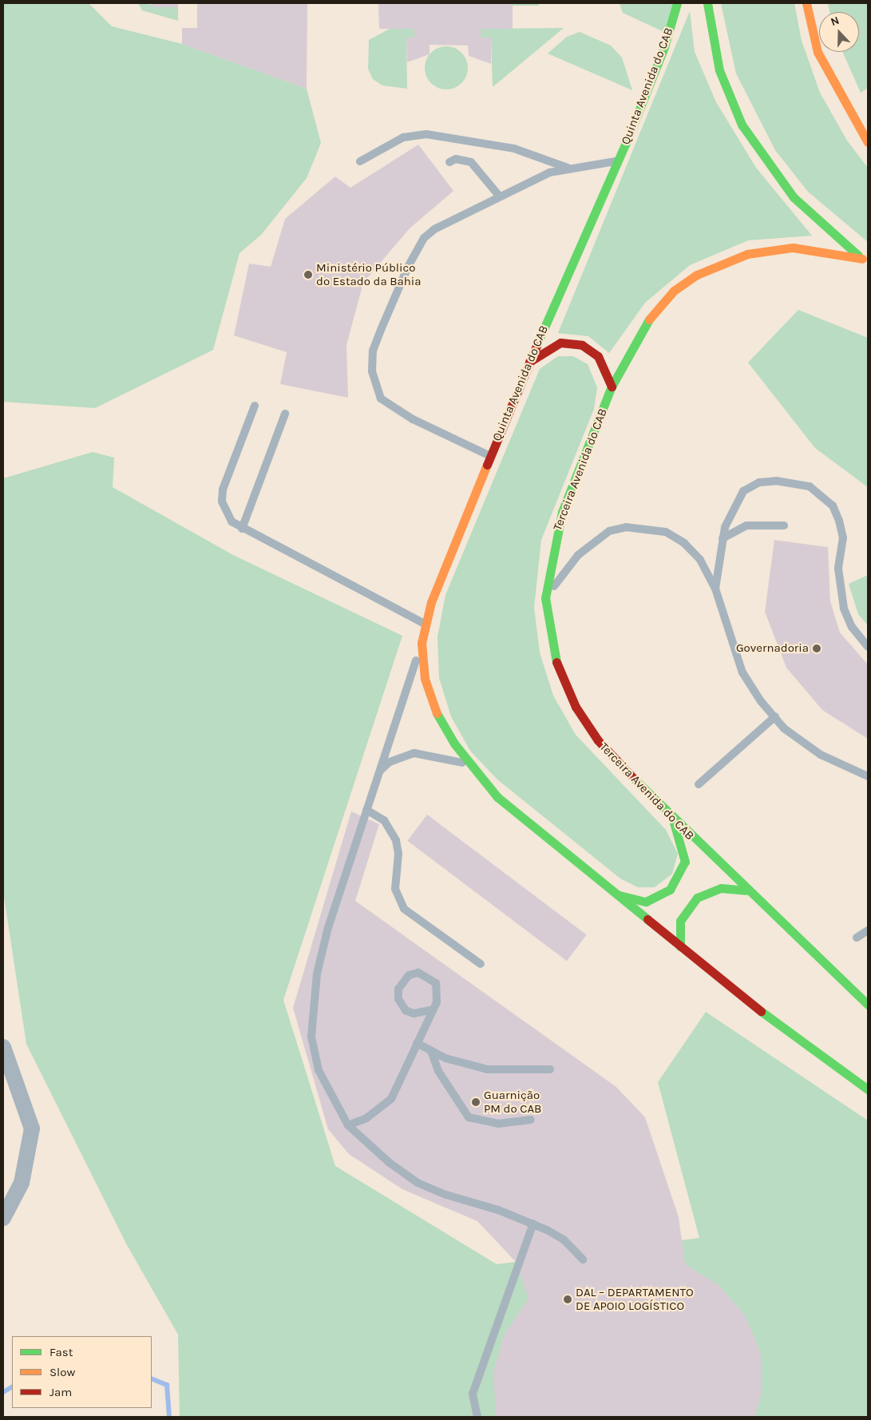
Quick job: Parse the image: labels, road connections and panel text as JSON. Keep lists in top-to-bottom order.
{
  "streets": {
    "main road": ["Quinta Avenida do CAB", "Terceira Avenida do CAB"]
  },
  "places": [
    "Ministério Público do Estado da Bahia",
    "Governadoria",
    "Guarnição PM do CAB",
    "DAL – DEPARTAMENTO DE APOIO LOGÍSTICO"
  ],
  "legend": ["Fast", "Slow", "Jam"],
  "north": "top"
}
